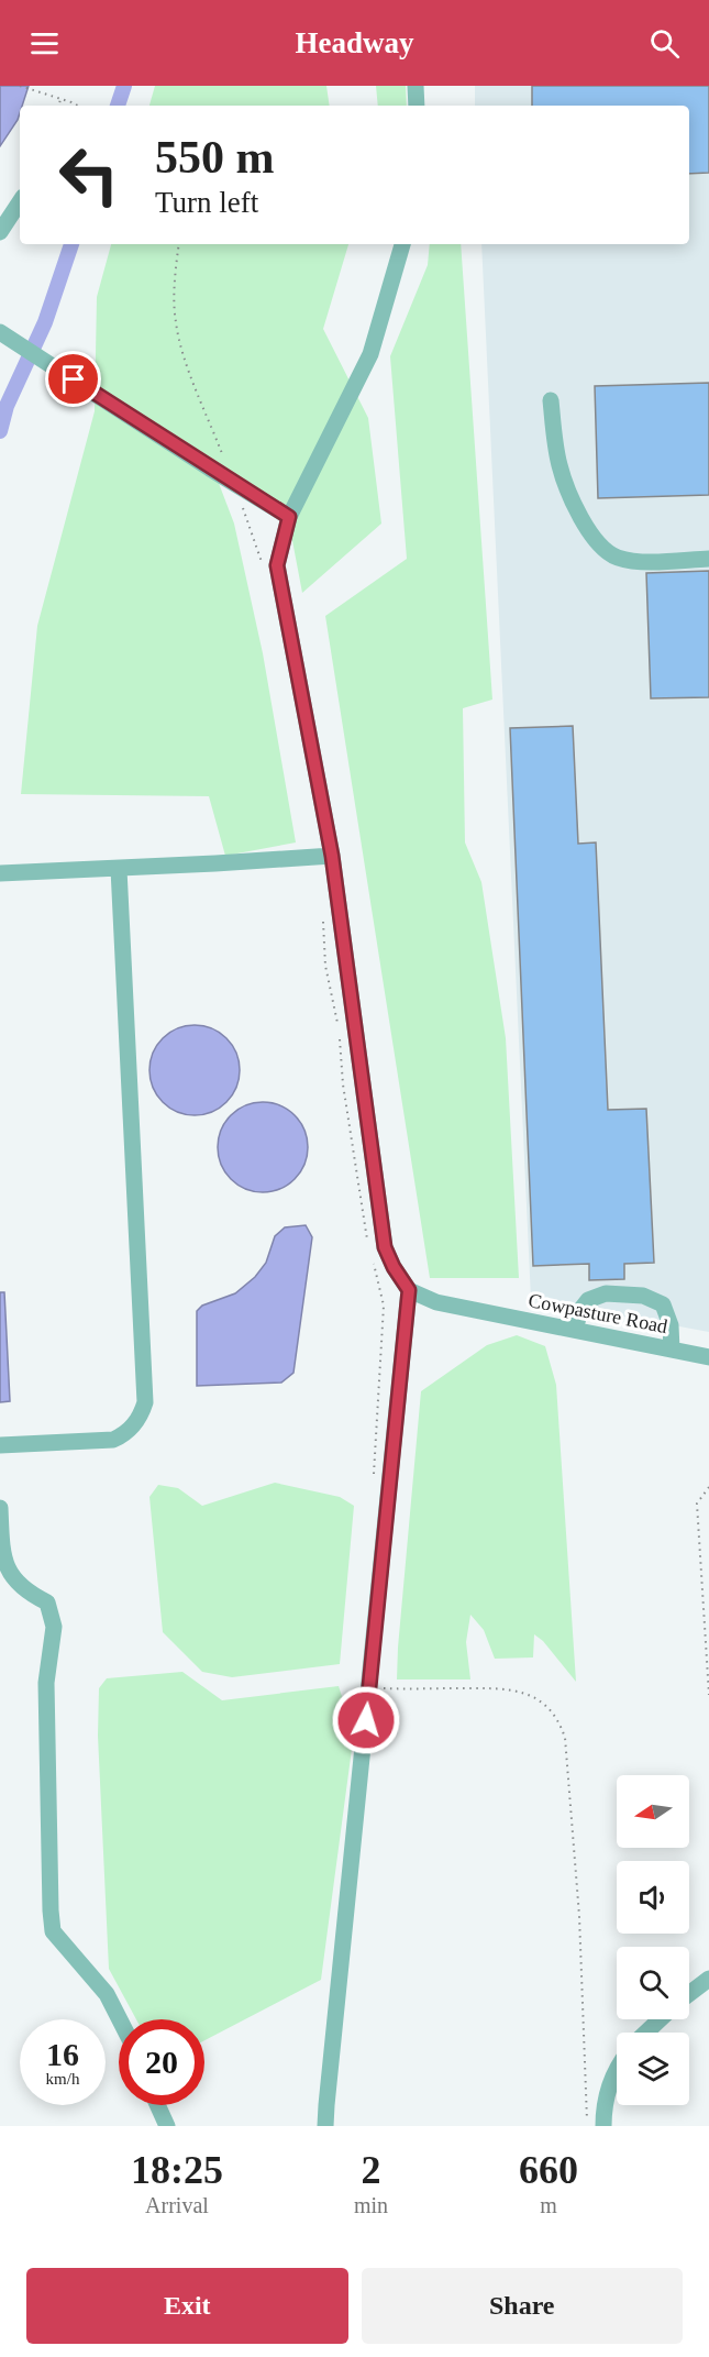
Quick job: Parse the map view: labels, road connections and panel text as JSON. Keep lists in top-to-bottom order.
{
  "streets": {
    "street": ["Cowpasture Road"]
  },
  "north": "left",
  "page": {
    "header": "Headway",
    "turn": ["550 m", "Turn left"],
    "speed": "16 km/h",
    "limit": "20",
    "eta": [
      "18:25",
      "Arrival",
      "2",
      "min",
      "660",
      "m"
    ],
    "buttons": ["Exit", "Share"]
  }
}
